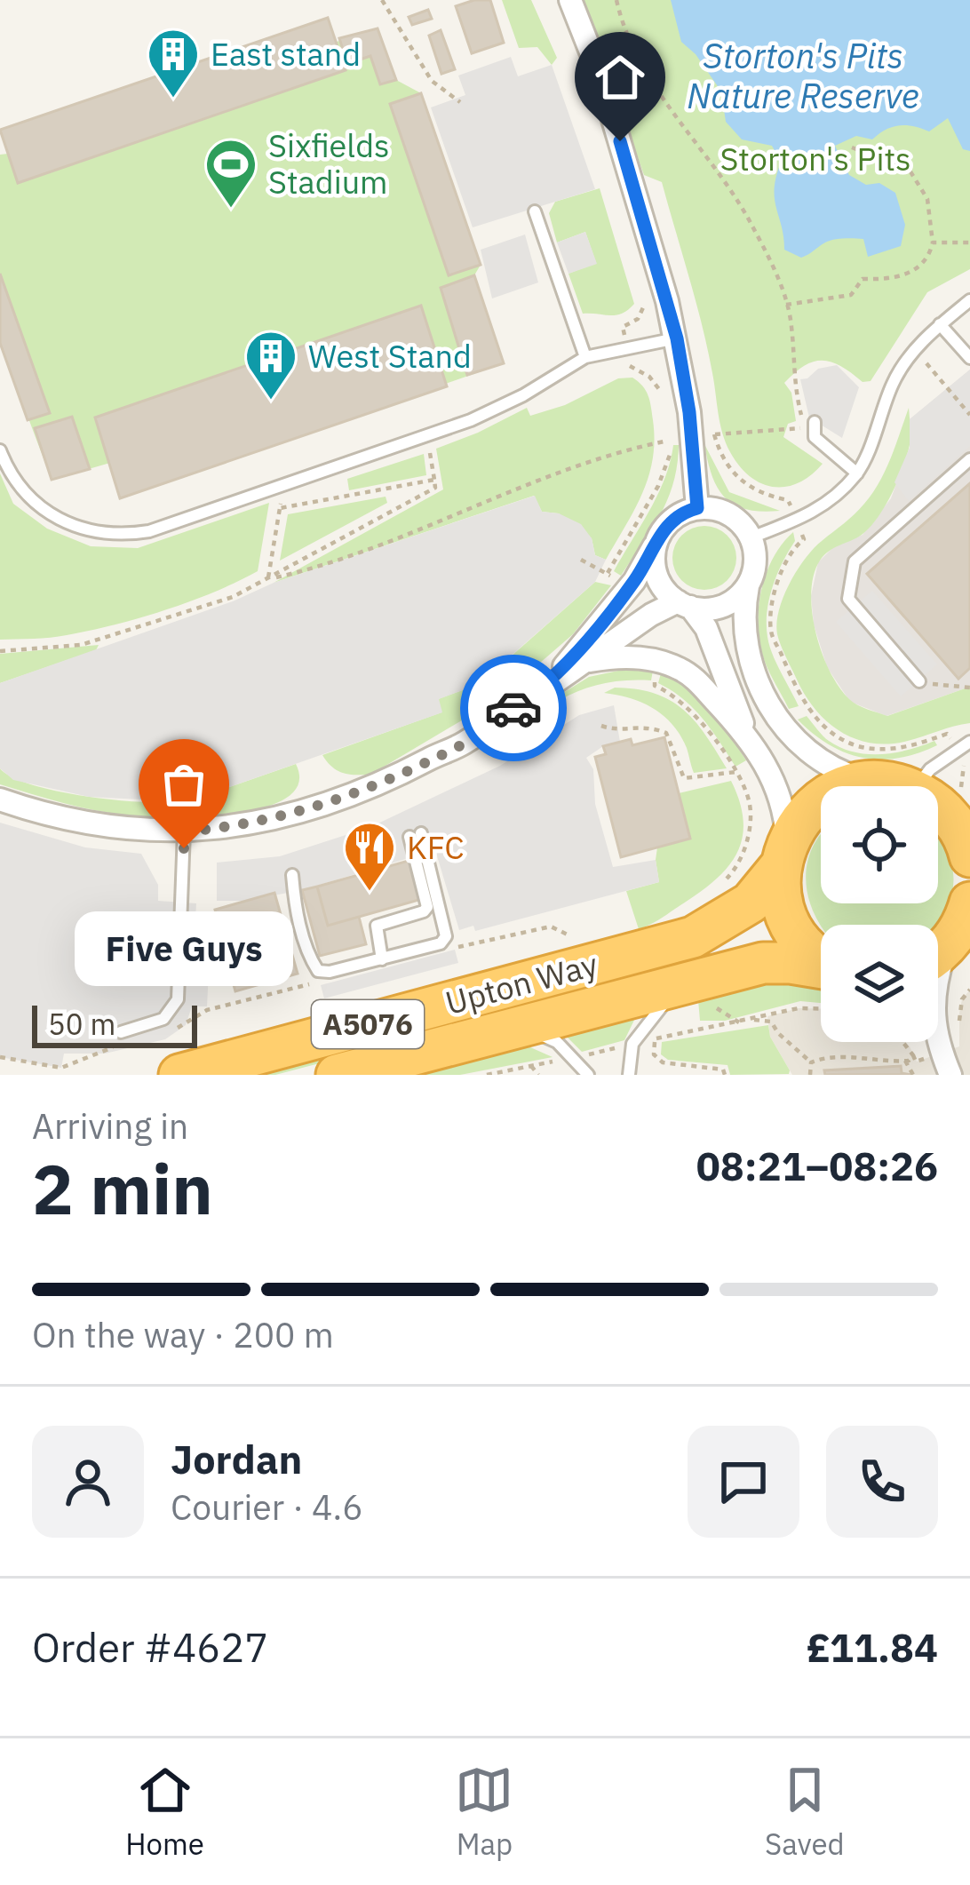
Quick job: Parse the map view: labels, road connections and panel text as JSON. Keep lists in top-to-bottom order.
{
  "streets": {
    "highway": ["Upton Way", "A5076"]
  },
  "water": ["Storton's Pits Nature Reserve"],
  "parks": ["Storton's Pits"],
  "places": {
    "building": ["East stand", "West Stand"],
    "sports": ["Sixfields Stadium"],
    "other": ["Five Guys"],
    "restaurant": ["KFC"]
  },
  "scale_bar": "50 m",
  "page": {
    "bubble": "Five Guys",
    "scale": "50 m",
    "heading": ["2 min", "Arriving in", "08:21–08:26"],
    "panel": [
      "Jordan",
      "Courier · 4.6",
      "Order #4627",
      "£11.84"
    ],
    "bar": "On the way · 200 m",
    "tabs": ["Home", "Map", "Saved"]
  }
}
